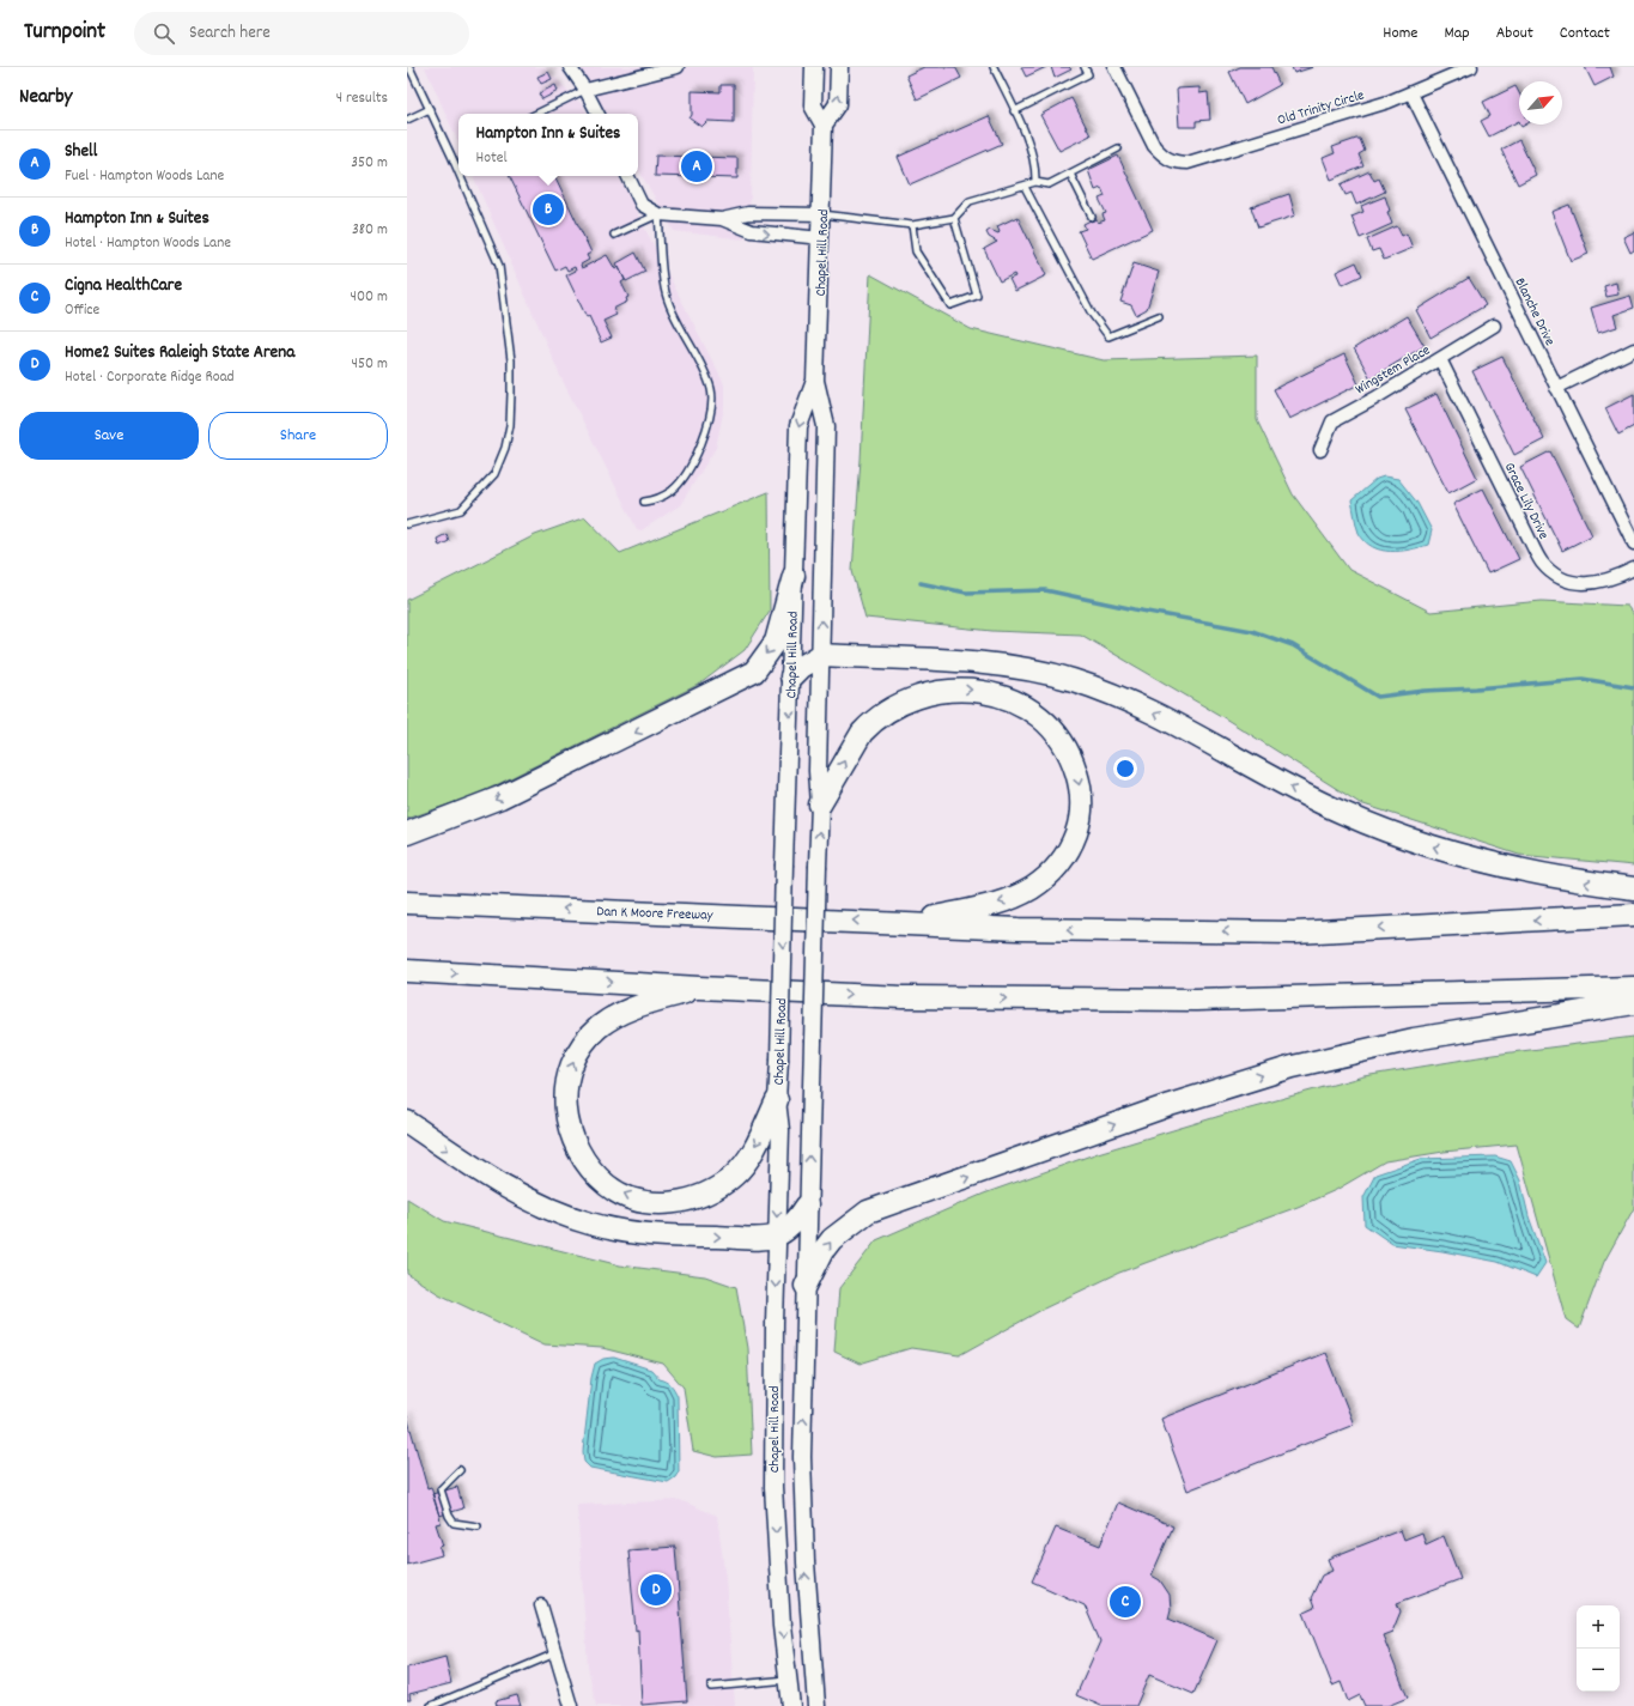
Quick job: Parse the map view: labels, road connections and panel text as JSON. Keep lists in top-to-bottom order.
{
  "streets": {
    "highway": ["Dan K Moore Freeway"],
    "main road": ["Chapel Hill Road"],
    "street": [
      "Old Trinity Circle",
      "Blanche Drive",
      "Wingstem Place",
      "Grace Lily Drive"
    ]
  },
  "crossings": [
    ["Old Trinity Circle", "Blanche Drive"],
    ["Wingstem Place", "Grace Lily Drive"]
  ],
  "north": "top right",
  "page": {
    "header": "Turnpoint",
    "search": "Search here",
    "nav": [
      "Home",
      "Map",
      "About",
      "Contact"
    ],
    "heading": ["Nearby", "4 results"],
    "popup": ["Hampton Inn & Suites", "Hotel"],
    "list": [
      {
        "mark": "A",
        "name": "Shell",
        "note": "Fuel · Hampton Woods Lane",
        "value": "350 m"
      },
      {
        "mark": "B",
        "name": "Hampton Inn & Suites",
        "note": "Hotel · Hampton Woods Lane",
        "value": "380 m"
      },
      {
        "mark": "C",
        "name": "Cigna HealthCare",
        "note": "Office",
        "value": "400 m"
      },
      {
        "mark": "D",
        "name": "Home2 Suites Raleigh State Arena",
        "note": "Hotel · Corporate Ridge Road",
        "value": "450 m"
      }
    ],
    "pins": [
      "A",
      "B",
      "D",
      "C"
    ],
    "buttons": ["Save", "Share"],
    "map_buttons": ["+", "−"]
  }
}
